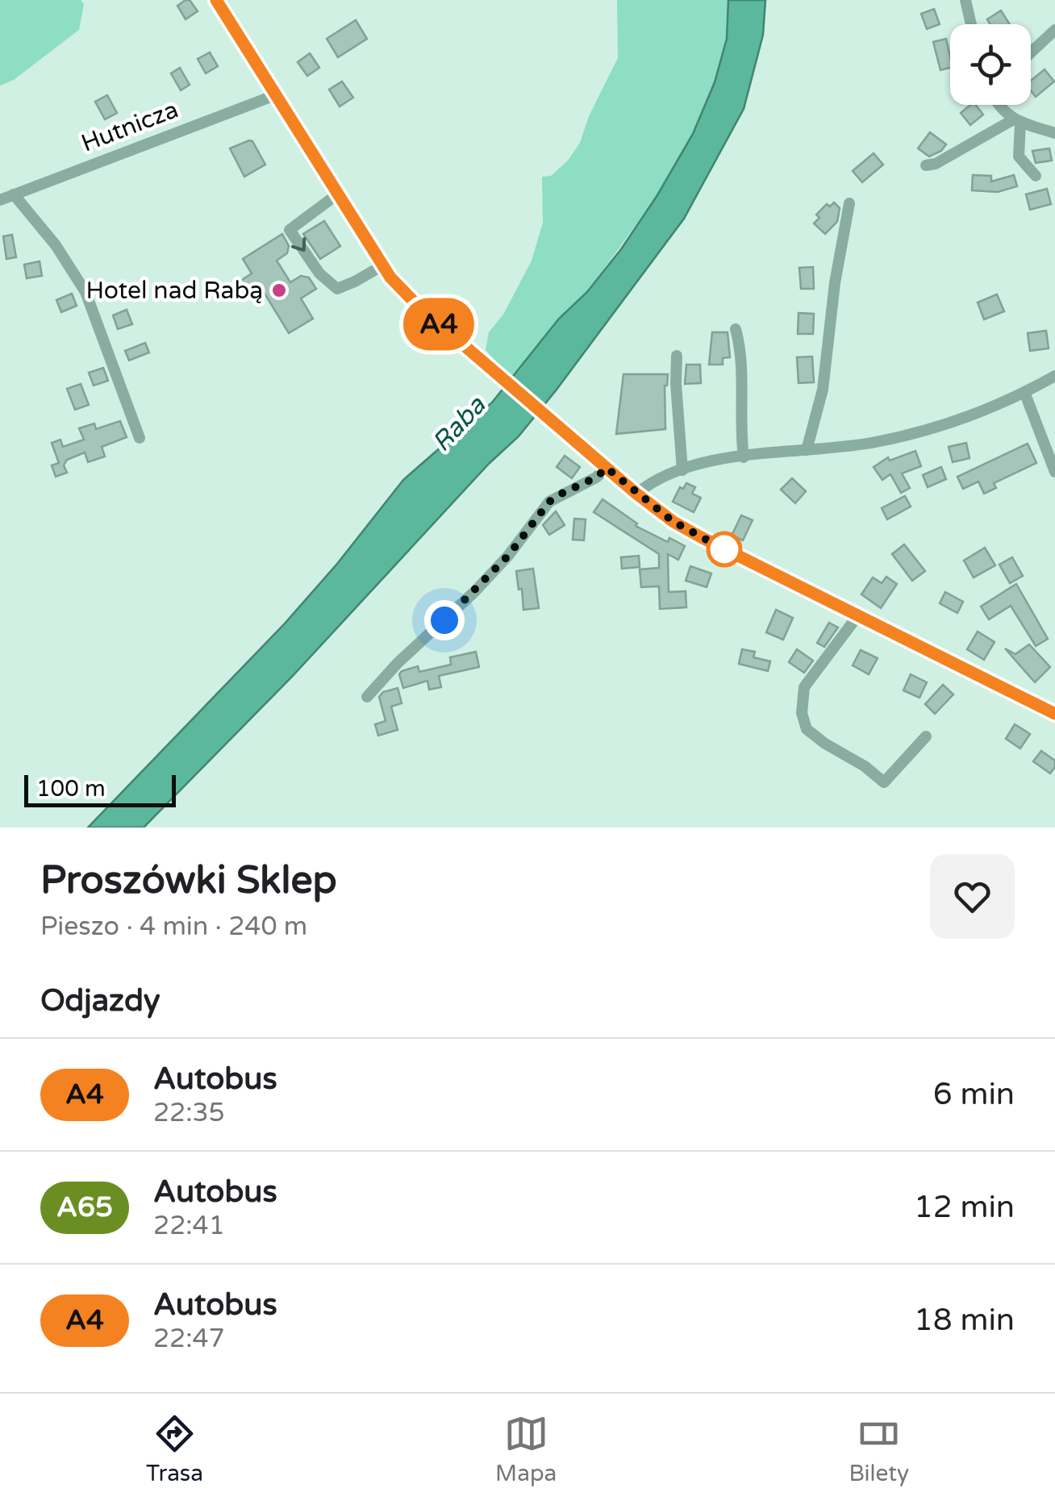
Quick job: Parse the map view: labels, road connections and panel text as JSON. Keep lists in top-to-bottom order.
{
  "streets": {
    "street": ["Hutnicza"]
  },
  "water": ["Raba"],
  "places": ["Hotel nad Rabą"],
  "lines": ["bus line A4"],
  "scale_bar": "100 m",
  "page": {
    "on_map": "A4",
    "scale": "100 m",
    "heading": [
      ["Proszówki Sklep", "Pieszo · 4 min · 240 m"],
      "Odjazdy"
    ],
    "list": [
      {
        "mark": "A4",
        "name": "Autobus",
        "note": "22:35",
        "value": "6 min"
      },
      {
        "mark": "A65",
        "name": "Autobus",
        "note": "22:41",
        "value": "12 min"
      },
      {
        "mark": "A4",
        "name": "Autobus",
        "note": "22:47",
        "value": "18 min"
      }
    ],
    "tabs": ["Trasa", "Mapa", "Bilety"]
  }
}
